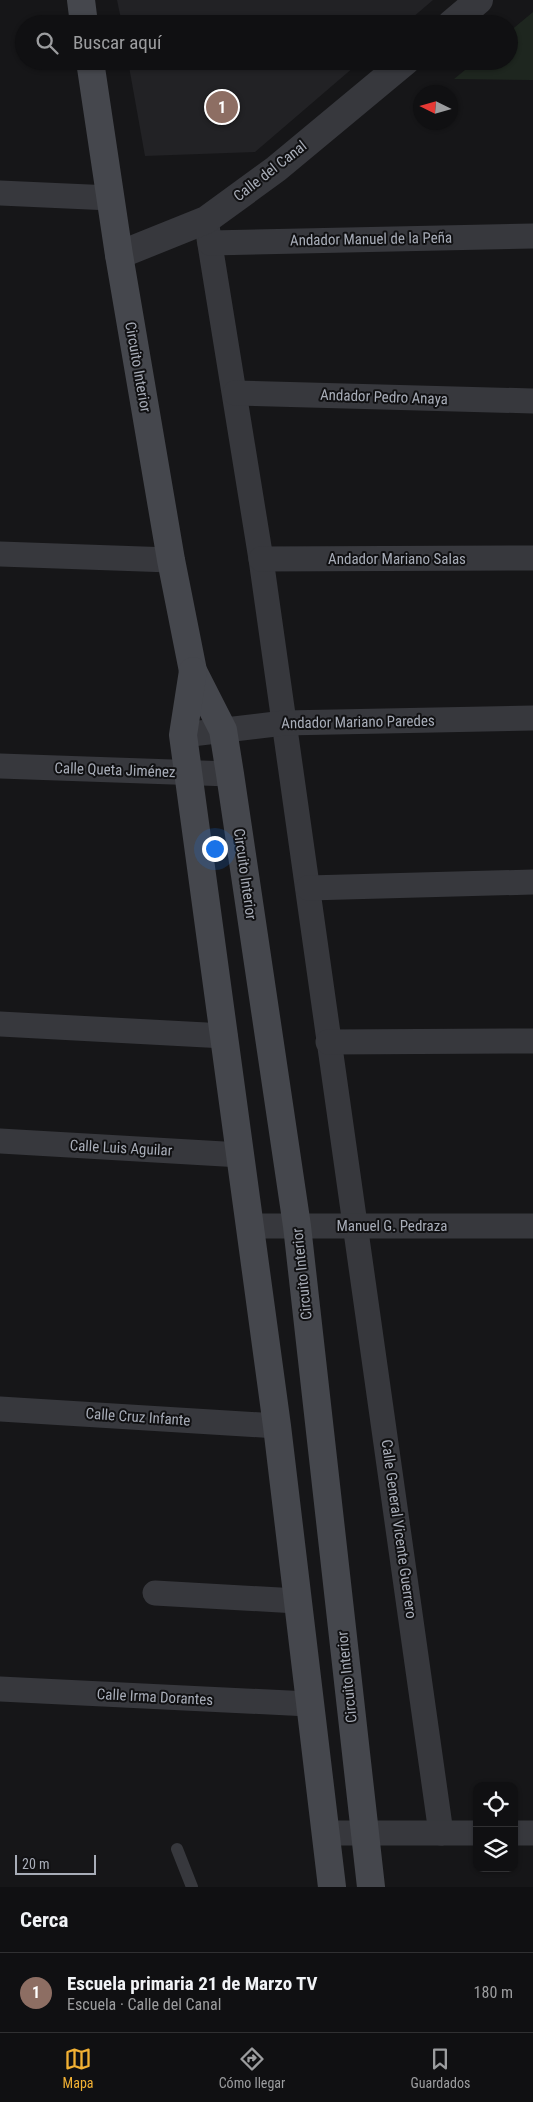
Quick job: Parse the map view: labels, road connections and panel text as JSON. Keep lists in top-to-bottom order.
{
  "streets": {
    "main road": ["Circuito Interior"],
    "street": [
      "Calle del Canal",
      "Andador Manuel de la Peña",
      "Andador Pedro Anaya",
      "Andador Mariano Salas",
      "Andador Mariano Paredes",
      "Calle Queta Jiménez",
      "Calle Luis Aguilar",
      "Manuel G. Pedraza",
      "Calle Cruz Infante",
      "Calle General Vicente Guerrero",
      "Calle Irma Dorantes"
    ]
  },
  "crossings": [
    ["Calle del Canal", "Andador Manuel de la Peña"],
    ["Calle del Canal", "Circuito Interior"],
    ["Calle del Canal", "Calle General Vicente Guerrero"],
    ["Andador Manuel de la Peña", "Calle General Vicente Guerrero"],
    ["Circuito Interior", "Andador Mariano Paredes"],
    ["Circuito Interior", "Calle Queta Jiménez"],
    ["Circuito Interior", "Calle Luis Aguilar"],
    ["Circuito Interior", "Manuel G. Pedraza"],
    ["Circuito Interior", "Calle Cruz Infante"],
    ["Circuito Interior", "Calle Irma Dorantes"],
    ["Andador Pedro Anaya", "Calle General Vicente Guerrero"],
    ["Andador Mariano Salas", "Calle General Vicente Guerrero"],
    ["Andador Mariano Paredes", "Calle General Vicente Guerrero"],
    ["Manuel G. Pedraza", "Calle General Vicente Guerrero"]
  ],
  "scale_bar": "20 m",
  "north": "left",
  "page": {
    "search": "Buscar aquí",
    "pins": "1",
    "scale": "20 m",
    "heading": "Cerca",
    "list": [
      {
        "mark": "1",
        "name": "Escuela primaria 21 de Marzo TV",
        "note": "Escuela · Calle del Canal",
        "value": "180 m"
      }
    ],
    "nav": ["Mapa", "Cómo llegar", "Guardados"]
  }
}
